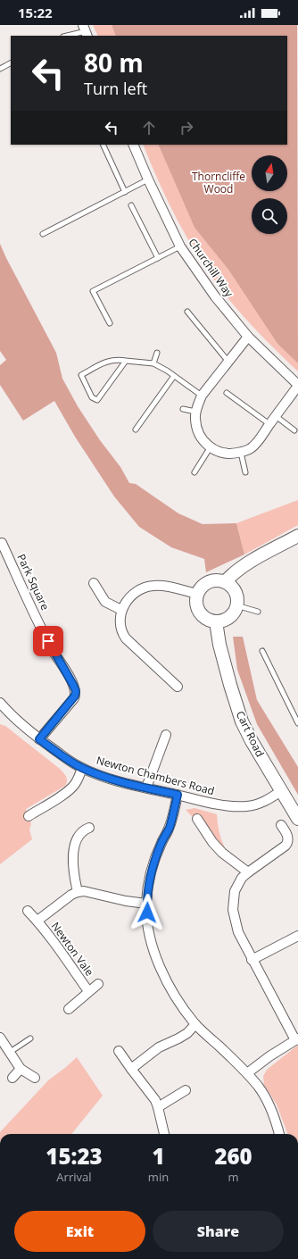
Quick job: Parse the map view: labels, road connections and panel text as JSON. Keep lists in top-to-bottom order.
{
  "streets": {
    "street": [
      "Churchill Way",
      "Park Square",
      "Cart Road",
      "Newton Chambers Road",
      "Newton Vale"
    ]
  },
  "crossings": [
    ["Park Square", "Newton Chambers Road"],
    ["Cart Road", "Newton Chambers Road"]
  ],
  "parks": ["Thorncliffe Wood"],
  "north": "top",
  "page": {
    "status": "15:22",
    "turn": ["80 m", "Turn left"],
    "eta": [
      "15:23",
      "Arrival",
      "1",
      "min",
      "260",
      "m"
    ],
    "buttons": ["Exit", "Share"]
  }
}
